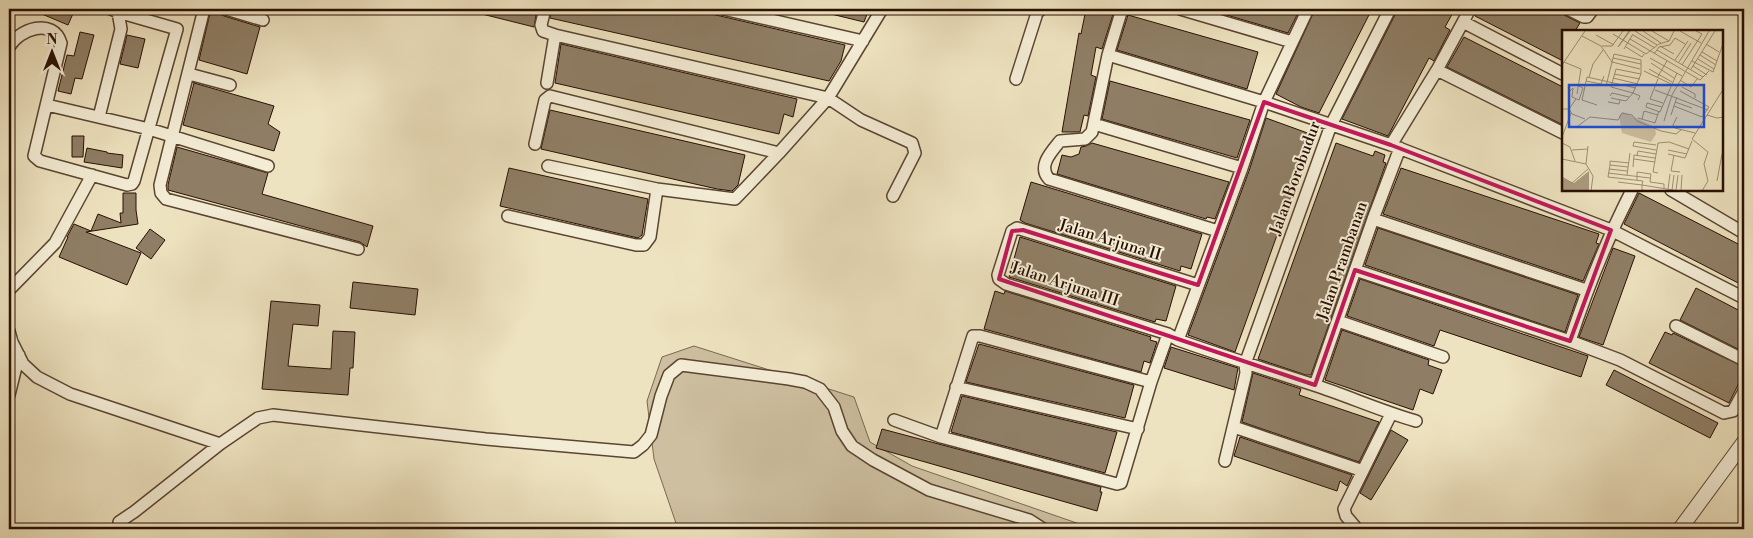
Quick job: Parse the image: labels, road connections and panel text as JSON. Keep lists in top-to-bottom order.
{
  "streets": {
    "street": [
      "Jalan Borobudur",
      "Jalan Arjuna II",
      "Jalan Prambanan",
      "Jalan Arjuna III"
    ]
  },
  "crossings": [
    ["Jalan Arjuna II", "Jalan Arjuna III"]
  ],
  "north": "top"
}
